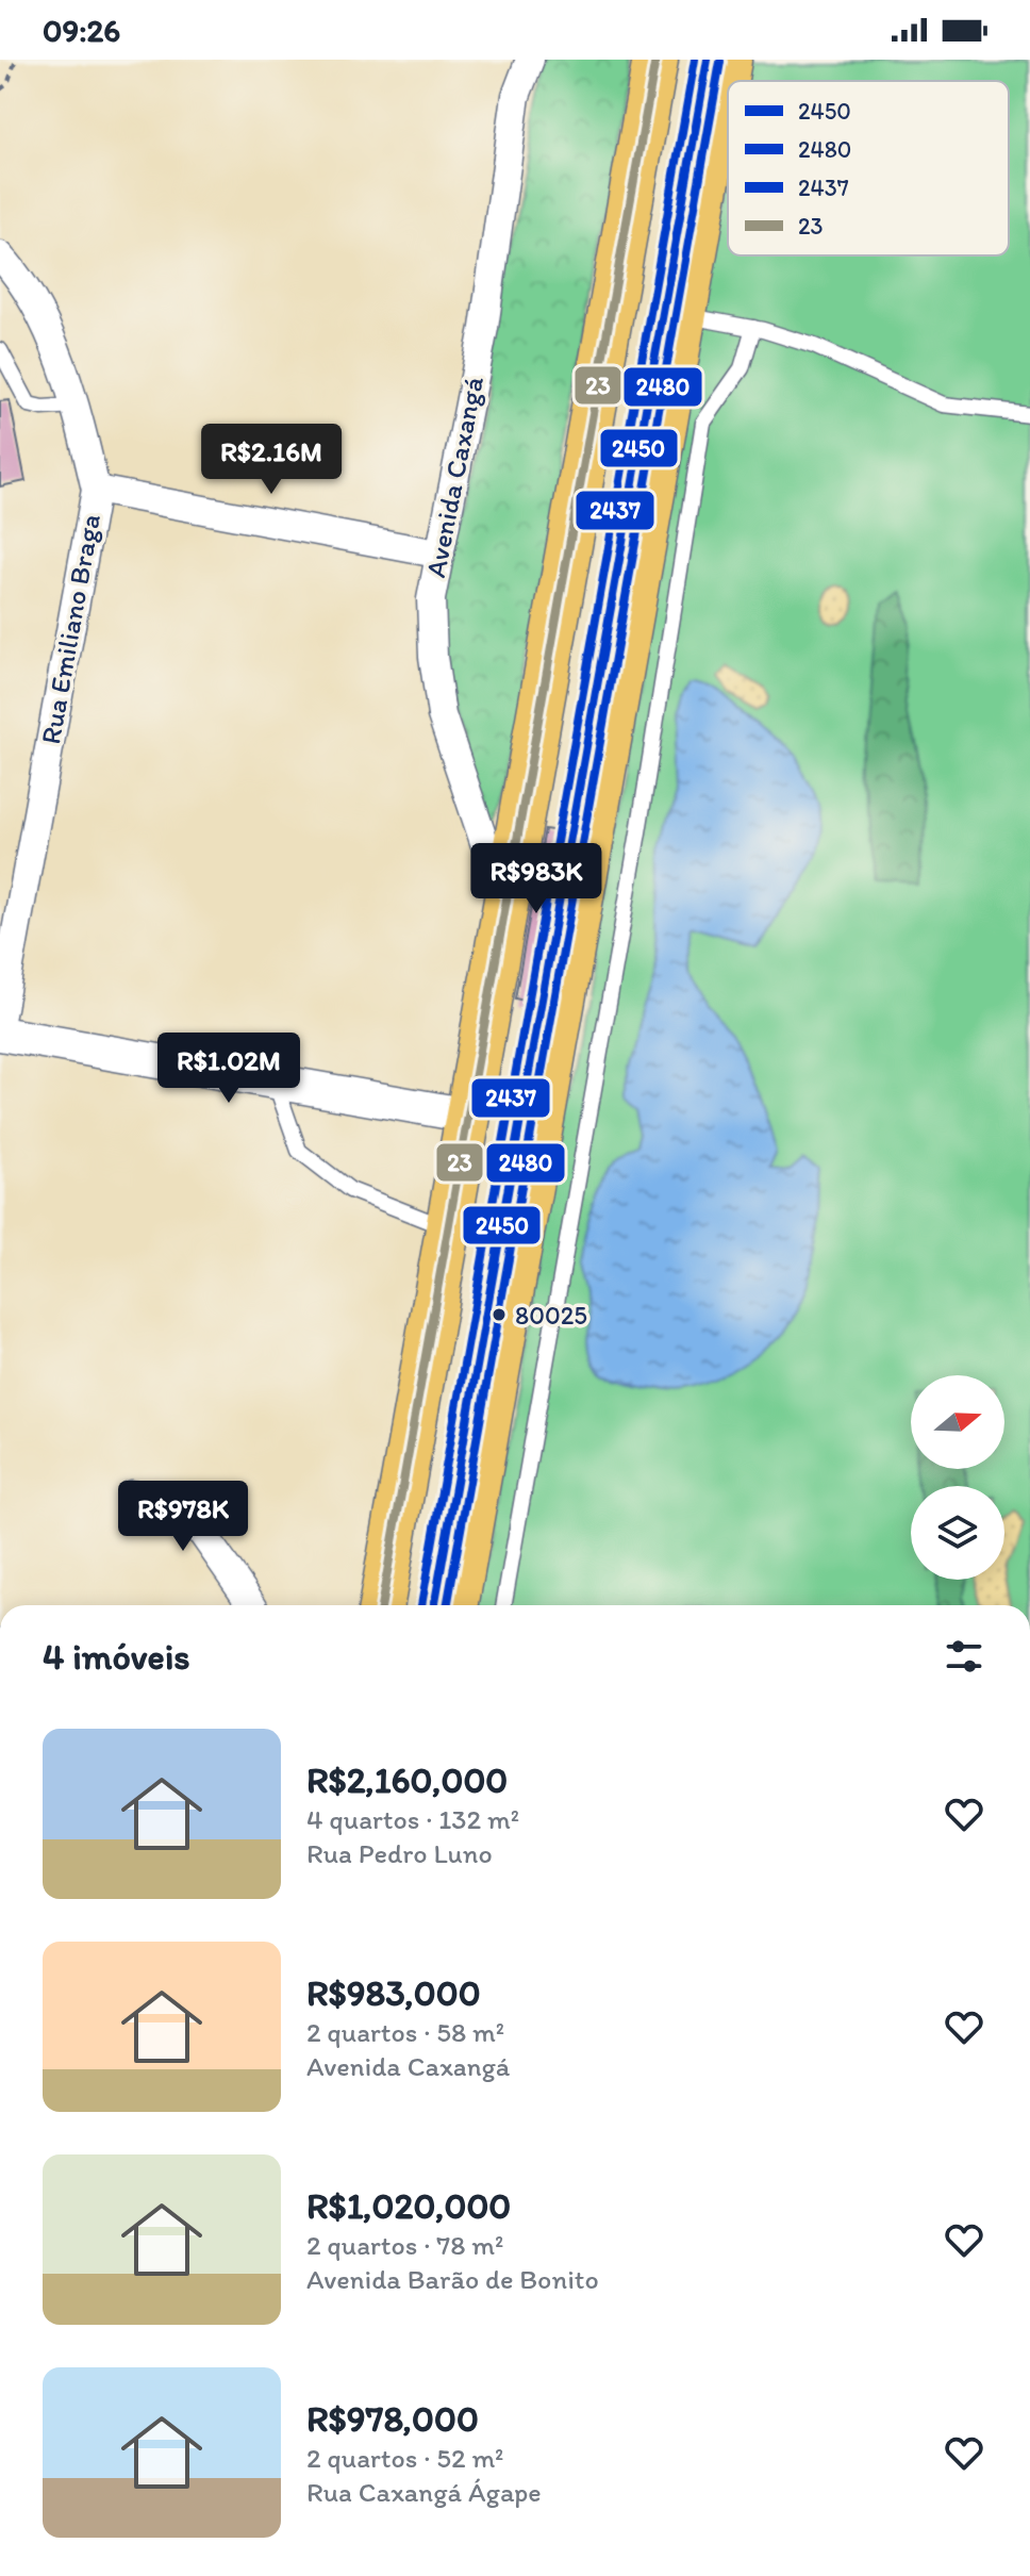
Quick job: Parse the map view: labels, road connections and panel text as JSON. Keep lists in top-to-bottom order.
{
  "streets": {
    "street": ["Avenida Caxangá", "Rua Emiliano Braga"]
  },
  "places": ["80025"],
  "lines": [
    "transit line 2450",
    "transit line 2437",
    "transit line 23",
    "transit line 2480"
  ],
  "legend": [
    "2450",
    "2480",
    "2437",
    "23"
  ],
  "north": "right",
  "page": {
    "status": "09:26",
    "price": [
      "R$2.16M",
      "R$983K",
      "R$1.02M",
      "R$978K"
    ],
    "heading": "4 imóveis",
    "list": [
      {
        "name": "R$2,160,000",
        "note": "4 quartos · 132 m² · Rua Pedro Luno"
      },
      {
        "name": "R$983,000",
        "note": "2 quartos · 58 m² · Avenida Caxangá"
      },
      {
        "name": "R$1,020,000",
        "note": "2 quartos · 78 m² · Avenida Barão de Bonito"
      },
      {
        "name": "R$978,000",
        "note": "2 quartos · 52 m² · Rua Caxangá Ágape"
      }
    ]
  }
}
